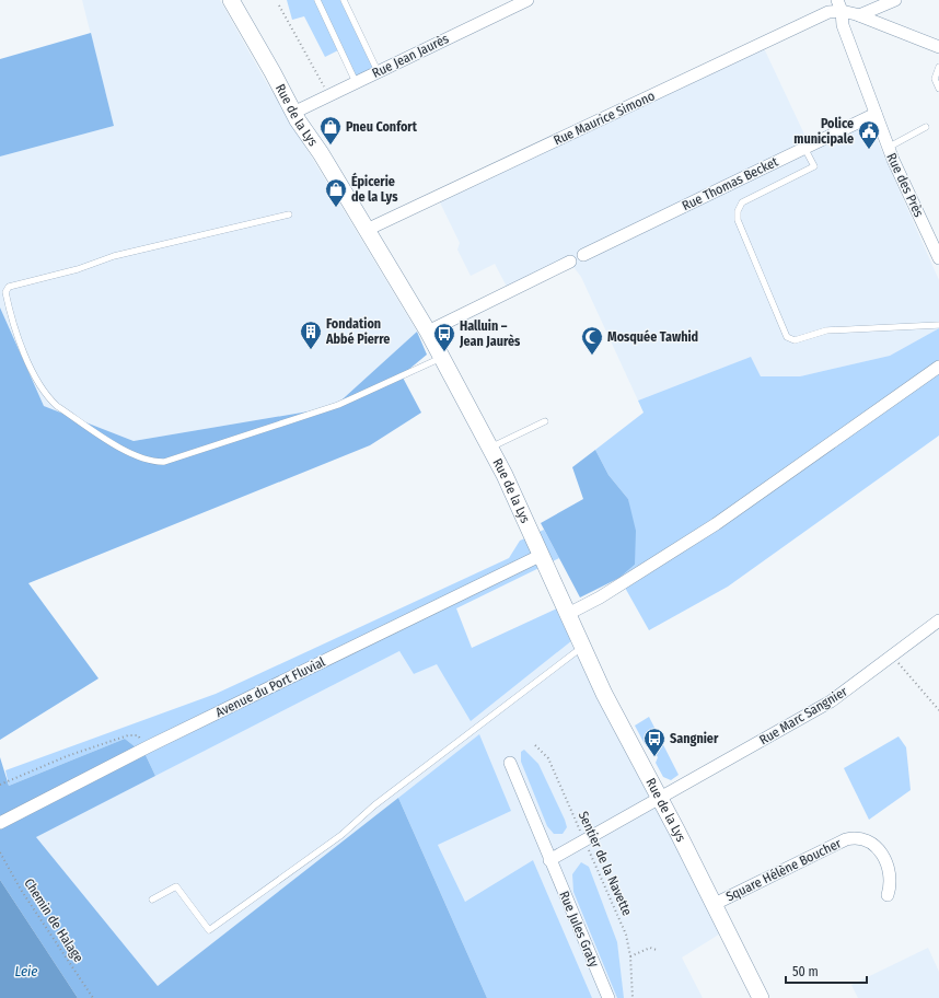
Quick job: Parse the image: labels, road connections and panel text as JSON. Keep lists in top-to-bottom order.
{
  "streets": {
    "main road": ["Rue de la Lys"],
    "street": [
      "Rue Jean Jaurès",
      "Rue Maurice Simono",
      "Rue Thomas Becket",
      "Rue des Près",
      "Avenue du Port Fluvial",
      "Rue Marc Sangnier",
      "Square Hélène Boucher",
      "Rue Jules Graty"
    ],
    "path": ["Sentier de la Navette", "Chemin de Halage"]
  },
  "crossings": [
    ["Rue Jean Jaurès", "Rue de la Lys"],
    ["Rue de la Lys", "Rue Maurice Simono"],
    ["Rue de la Lys", "Avenue du Port Fluvial"],
    ["Rue de la Lys", "Rue Marc Sangnier"],
    ["Rue de la Lys", "Square Hélène Boucher"],
    ["Rue Maurice Simono", "Rue des Près"],
    ["Rue Thomas Becket", "Rue des Près"]
  ],
  "water": ["Leie"],
  "places": {
    "shop": ["Pneu Confort", "Épicerie de la Lys"],
    "public building": ["Police municipale"],
    "building": ["Fondation Abbé Pierre"],
    "bus stop": ["Halluin – Jean Jaurès", "Sangnier"],
    "mosque": ["Mosquée Tawhid"]
  },
  "scale_bar": "50 m"
}
